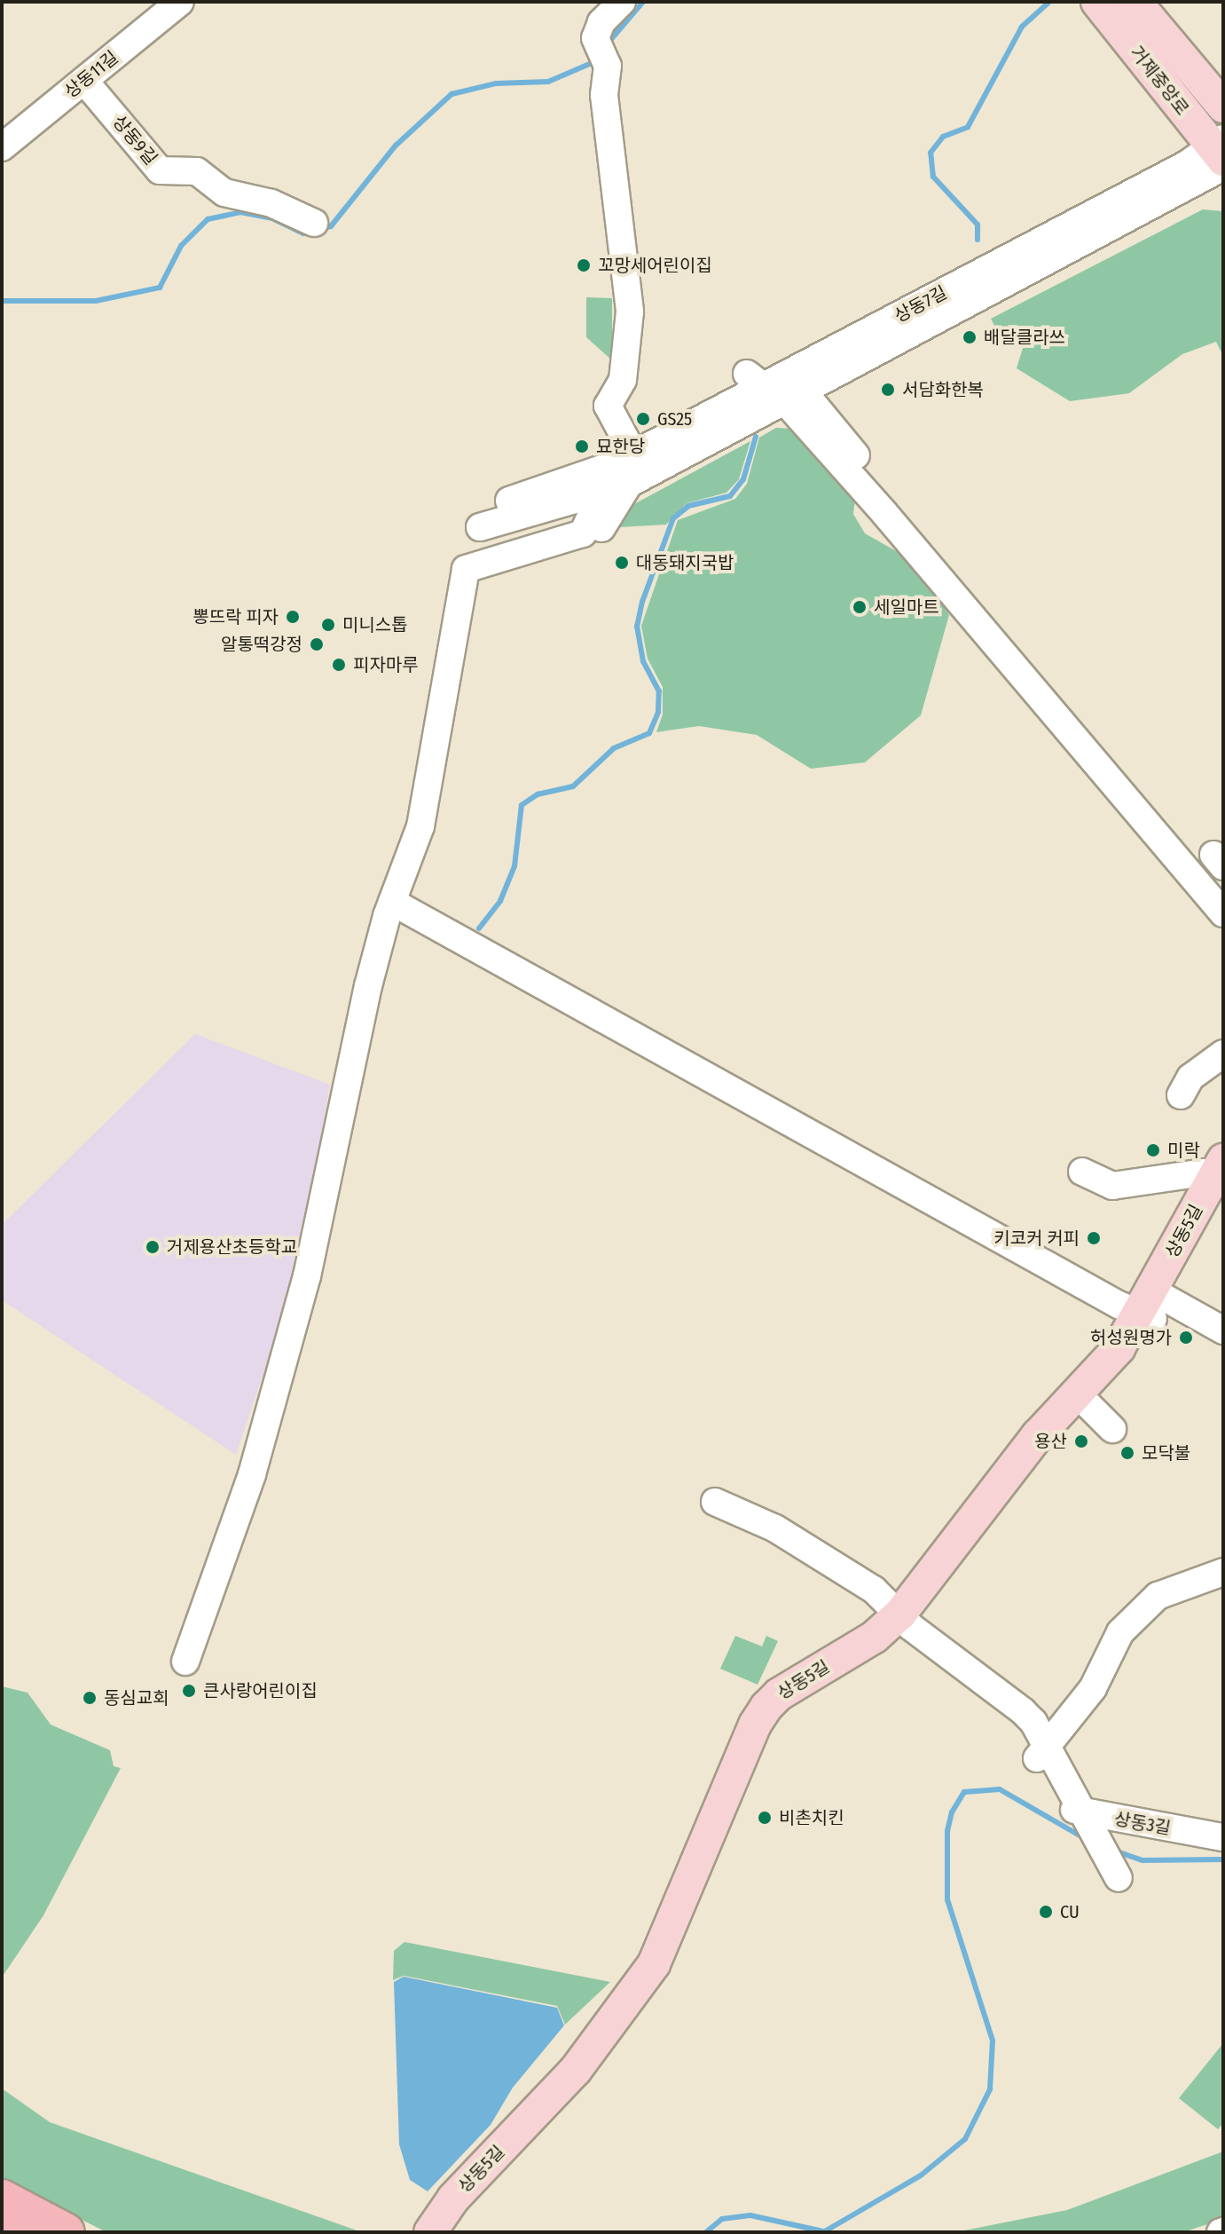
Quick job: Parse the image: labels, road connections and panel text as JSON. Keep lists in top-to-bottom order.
{
  "streets": {
    "main road": ["거제중앙로", "상동5길"],
    "street": [
      "상동11길",
      "상동9길",
      "상동7길",
      "상동3길"
    ]
  },
  "crossings": [
    ["상동11길", "상동9길"],
    ["거제중앙로", "상동7길"]
  ],
  "places": [
    "꼬망세어린이집",
    "배달클라쓰",
    "서담화한복",
    "GS25",
    "묘한당",
    "대동돼지국밥",
    "세일마트",
    "뽕뜨락 피자",
    "미니스톱",
    "알통떡강정",
    "피자마루",
    "미락",
    "키코커 커피",
    "거제용산초등학교",
    "허성원명가",
    "용산",
    "모닥불",
    "큰사랑어린이집",
    "동심교회",
    "비촌치킨",
    "CU"
  ]
}
